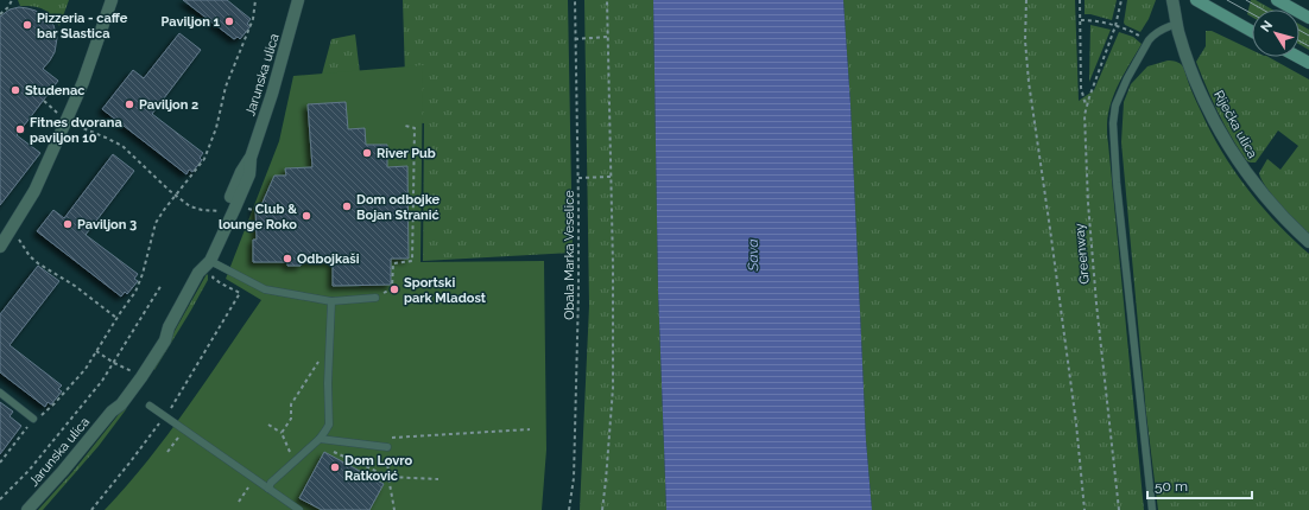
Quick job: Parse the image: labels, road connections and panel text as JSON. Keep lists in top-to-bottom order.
{
  "streets": {
    "street": ["Jarunska ulica", "Riječka ulica"],
    "path": ["Greenway", "Obala Marka Veselice"]
  },
  "water": ["Sava"],
  "places": [
    "Paviljon 1",
    "Pizzeria - caffe bar Slastica",
    "Studenac",
    "Paviljon 2",
    "Fitnes dvorana paviljon 10",
    "River Pub",
    "Dom odbojke Bojan Stranić",
    "Club & lounge Roko",
    "Paviljon 3",
    "Odbojkaši",
    "Sportski park Mladost",
    "Dom Lovro Ratković"
  ],
  "scale_bar": "50 m",
  "north": "top left"
}
